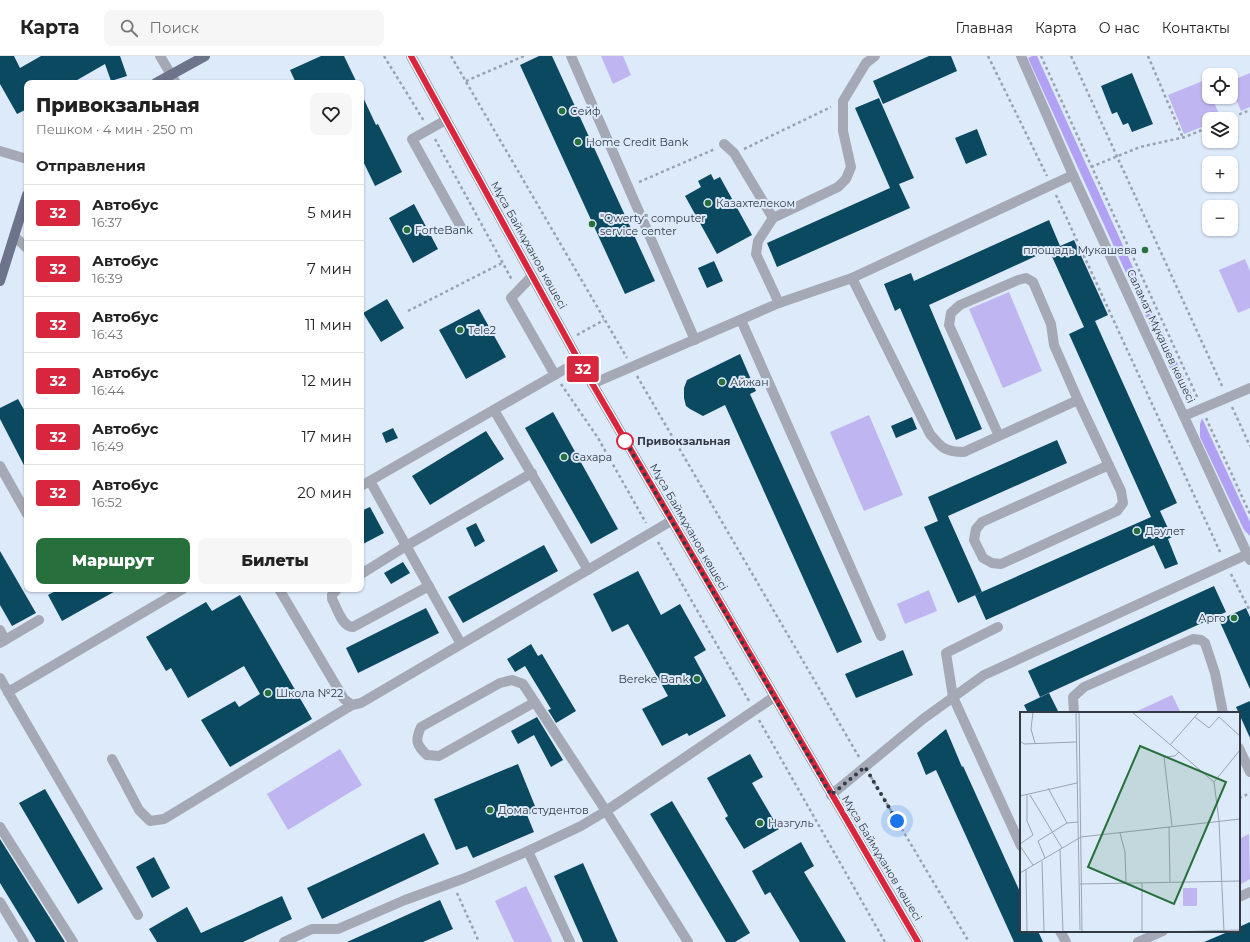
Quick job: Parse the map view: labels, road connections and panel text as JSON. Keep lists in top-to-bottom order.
{
  "streets": {
    "main road": ["Мұса Баймұханов көшесі"],
    "street": ["Саламат Мұқашев көшесі"]
  },
  "places": [
    "Сейф",
    "Home Credit Bank",
    "Казахтелеком",
    "\"Qwerty\" computer service center",
    "ForteBank",
    "площадь Мукашева",
    "Tele2",
    "Айжан",
    "Привокзальная",
    "Сахара",
    "Дәулет",
    "Арго",
    "Bereke Bank",
    "Школа №22",
    "Дома студентов",
    "Назгуль"
  ],
  "lines": ["bus line 32"],
  "page": {
    "header": "Карта",
    "search": "Поиск",
    "nav": [
      "Главная",
      "Карта",
      "О нас",
      "Контакты"
    ],
    "on_map": "32",
    "map_buttons": ["+", "−"],
    "heading": [
      ["Привокзальная", "Пешком · 4 мин · 250 m"],
      "Отправления"
    ],
    "list": [
      {
        "mark": "32",
        "name": "Автобус",
        "note": "16:37",
        "value": "5 мин"
      },
      {
        "mark": "32",
        "name": "Автобус",
        "note": "16:39",
        "value": "7 мин"
      },
      {
        "mark": "32",
        "name": "Автобус",
        "note": "16:43",
        "value": "11 мин"
      },
      {
        "mark": "32",
        "name": "Автобус",
        "note": "16:44",
        "value": "12 мин"
      },
      {
        "mark": "32",
        "name": "Автобус",
        "note": "16:49",
        "value": "17 мин"
      },
      {
        "mark": "32",
        "name": "Автобус",
        "note": "16:52",
        "value": "20 мин"
      }
    ],
    "buttons": ["Маршрут", "Билеты"]
  }
}
